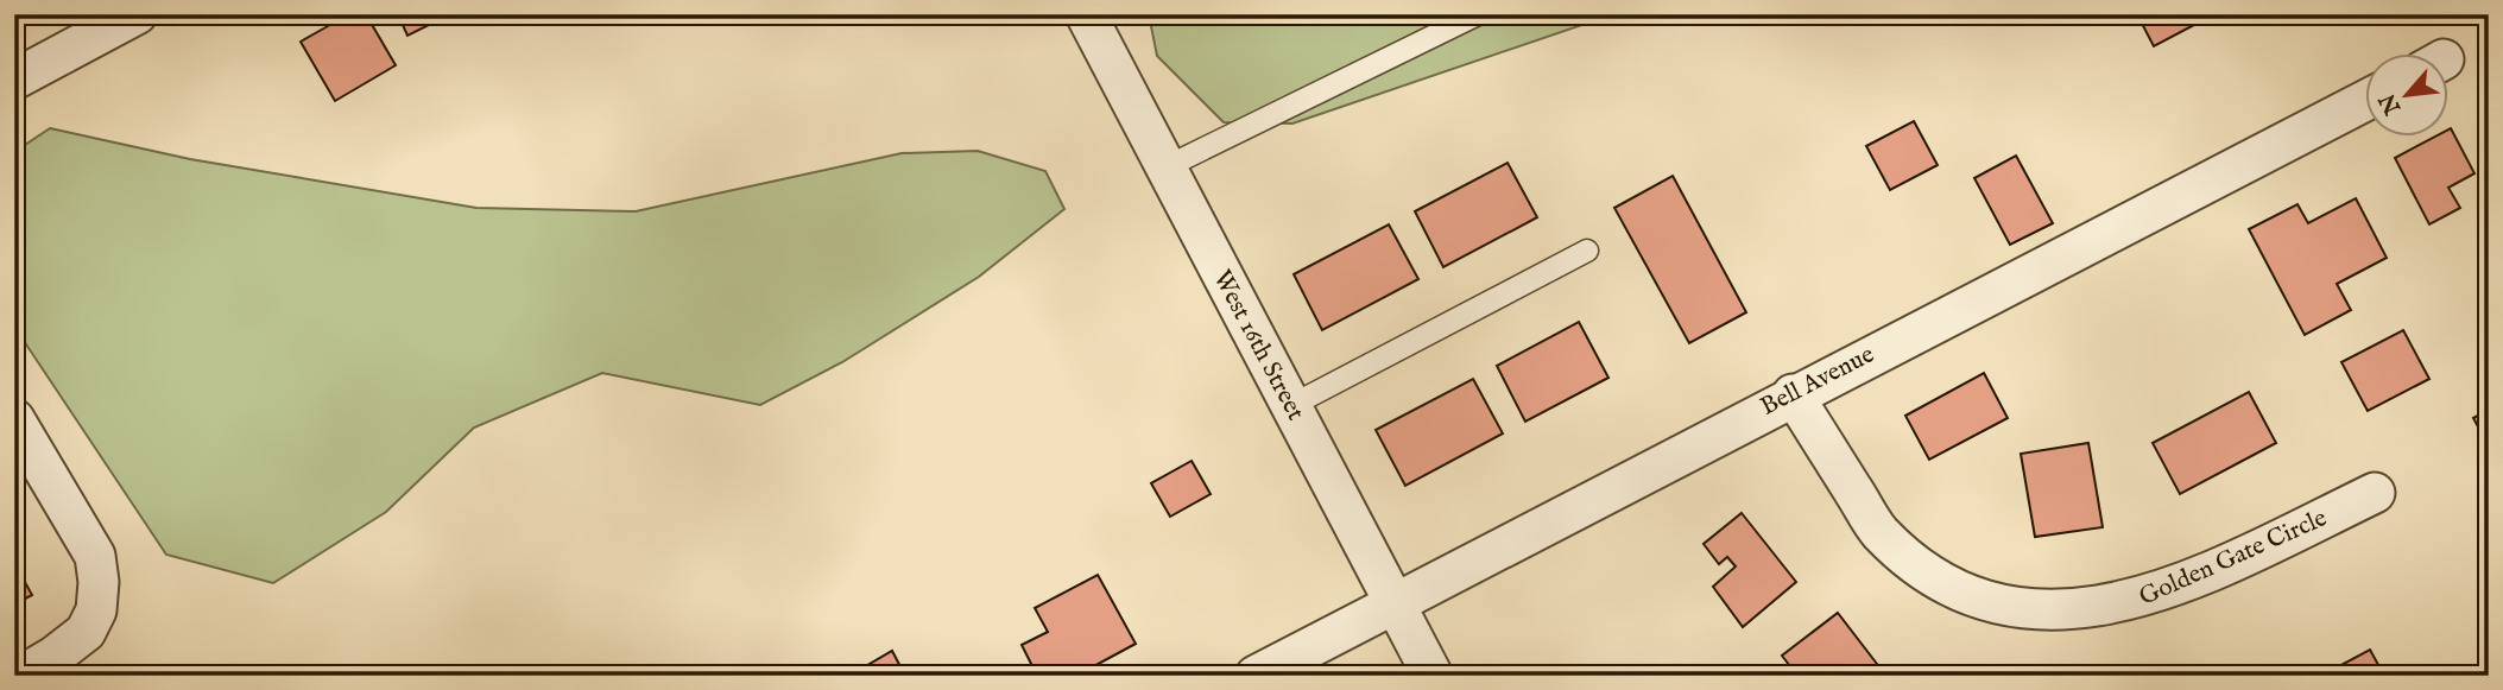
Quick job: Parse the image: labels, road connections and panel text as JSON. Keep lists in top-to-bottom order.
{
  "streets": {
    "street": ["West 16th Street", "Bell Avenue", "Golden Gate Circle"]
  },
  "crossings": [
    ["West 16th Street", "Bell Avenue"],
    ["Bell Avenue", "Golden Gate Circle"]
  ],
  "north": "bottom left"
}
